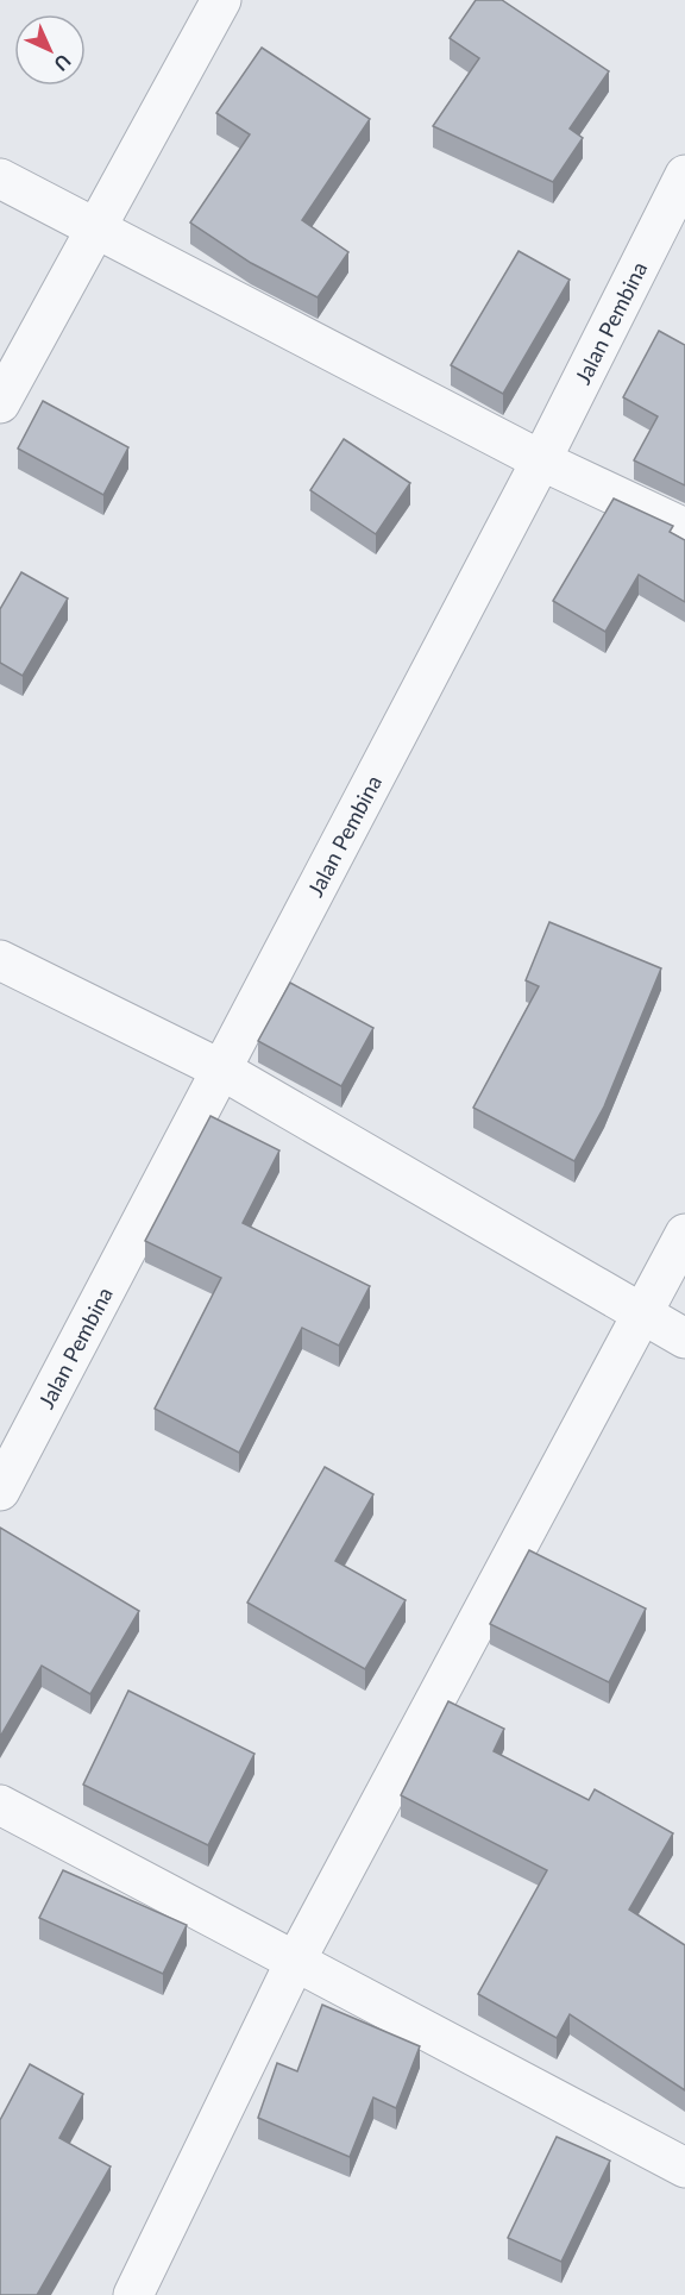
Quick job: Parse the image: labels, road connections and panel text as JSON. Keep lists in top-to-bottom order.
{
  "streets": {
    "street": ["Jalan Pembina"]
  },
  "north": "bottom right"
}
